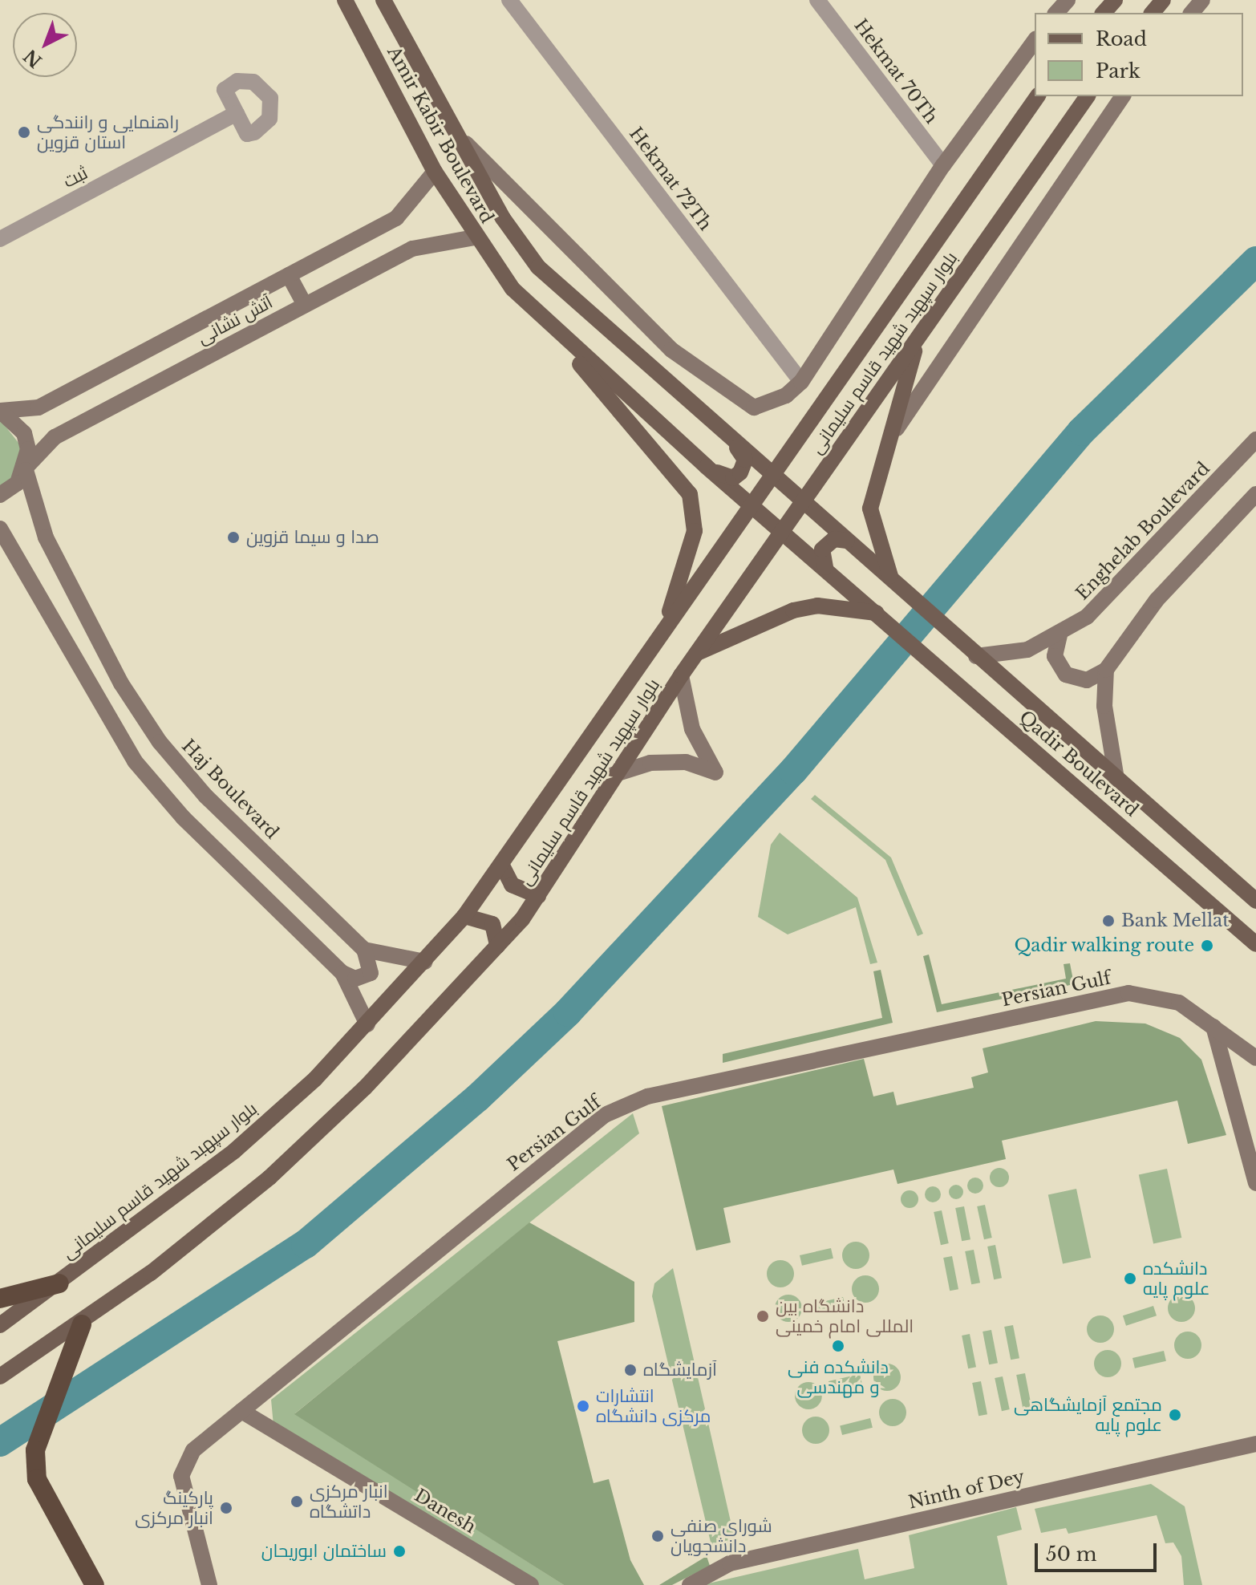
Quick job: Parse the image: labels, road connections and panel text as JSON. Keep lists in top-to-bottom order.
{
  "streets": {
    "main road": [
      "Amir Kabir Boulevard",
      "آتش نشانی",
      "بلوار سپهبد شهید قاسم سلیمانی",
      "Enghelab Boulevard",
      "Qadir Boulevard",
      "Haj Boulevard",
      "Persian Gulf",
      "Ninth of Dey",
      "Danesh"
    ],
    "street": ["Hekmat 70Th", "ثبت", "Hekmat 72Th"]
  },
  "crossings": [
    ["Amir Kabir Boulevard", "Hekmat 72Th"],
    ["Amir Kabir Boulevard", "آتش نشانی"],
    ["Amir Kabir Boulevard", "بلوار سپهبد شهید قاسم سلیمانی"],
    ["Amir Kabir Boulevard", "Qadir Boulevard"],
    ["آتش نشانی", "Haj Boulevard"],
    ["بلوار سپهبد شهید قاسم سلیمانی", "Qadir Boulevard"],
    ["Enghelab Boulevard", "Qadir Boulevard"],
    ["Persian Gulf", "Danesh"]
  ],
  "places": [
    "راهنمایی و رانندگی استان قزوین",
    "صدا و سیما قزوین",
    "Bank Mellat",
    "Qadir walking route",
    "دانشکده علوم پایه",
    "دانشگاه بین المللی امام خمینی",
    "دانشکده فنی و مهندسی",
    "آزمایشگاه",
    "انتشارات مرکزی دانشگاه",
    "مجتمع آزمایشگاهی علوم پایه",
    "انبار مرکزی داتشگاه",
    "پارکینگ انبار مرکزی",
    "شورای صنفی دانشجویان",
    "ساختمان ابوریحان"
  ],
  "legend": ["Road", "Park"],
  "scale_bar": "50 m",
  "north": "bottom left"
}
